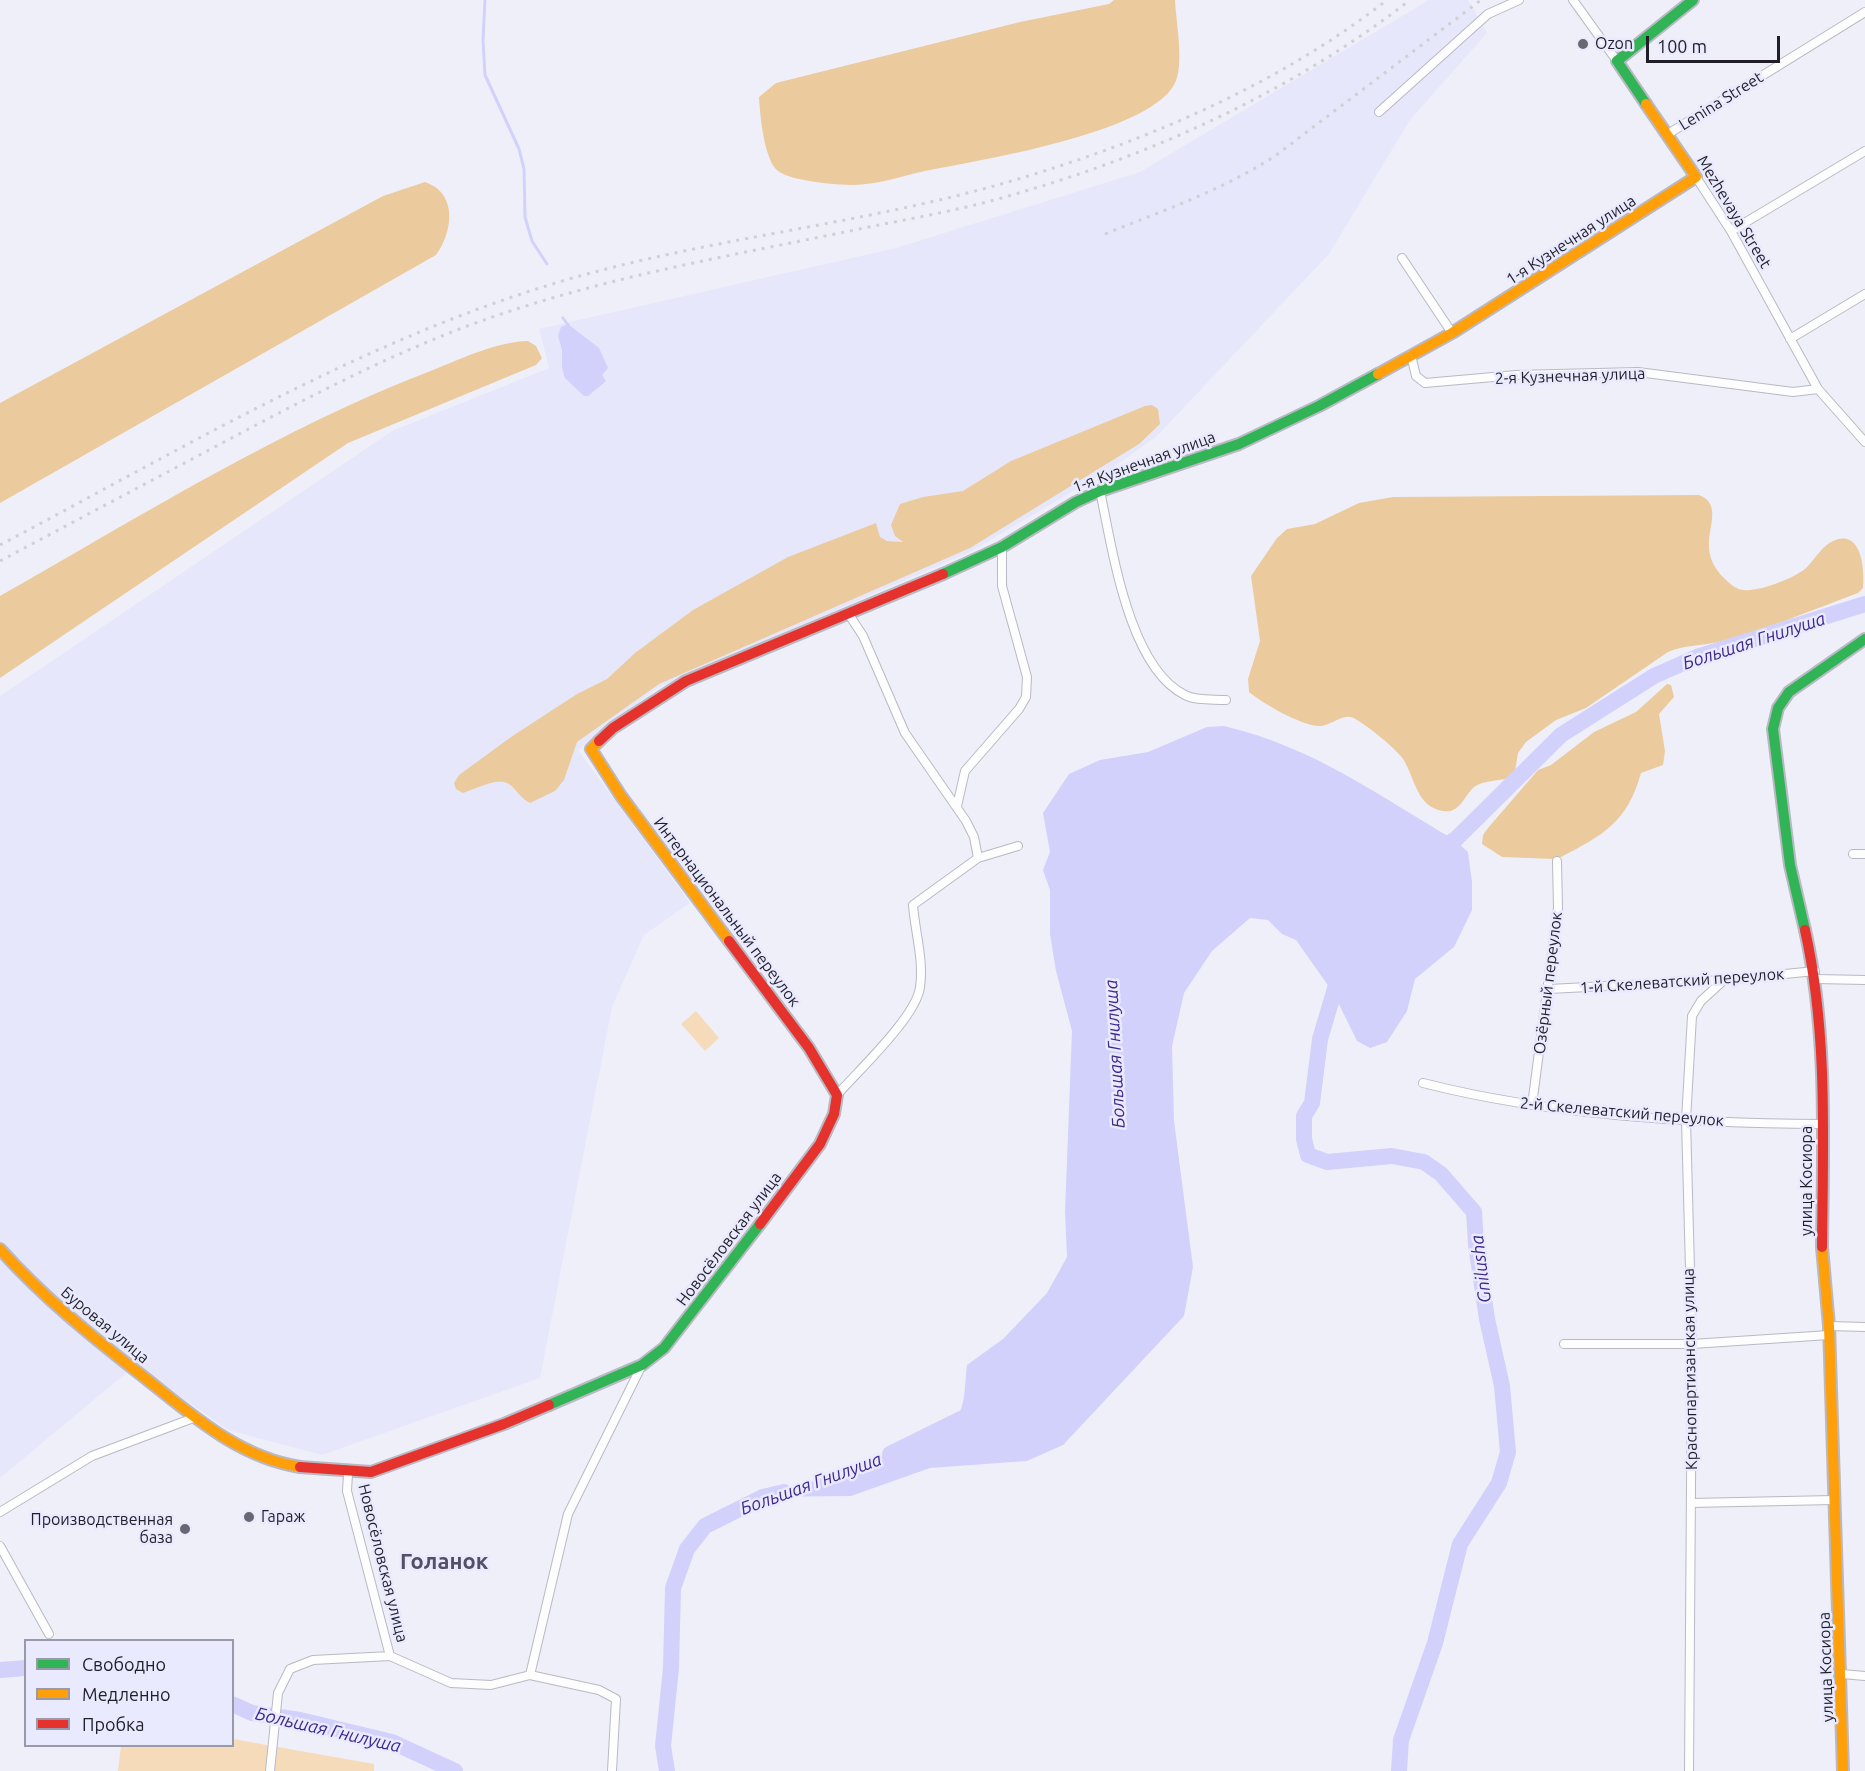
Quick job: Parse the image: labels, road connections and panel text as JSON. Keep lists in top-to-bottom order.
{
  "streets": {
    "street": [
      "Lenina Street",
      "Mezhevaya Street",
      "1-я Кузнечная улица",
      "2-я Кузнечная улица",
      "Интернациональный переулок",
      "1-й Скелеватский переулок",
      "Озёрный переулок",
      "2-й Скелеватский переулок",
      "улица Косиора",
      "Новосёловская улица",
      "Буровая улица",
      "Краснопартизанская улица"
    ]
  },
  "crossings": [
    ["Lenina Street", "Mezhevaya Street"],
    ["Mezhevaya Street", "1-я Кузнечная улица"],
    ["Mezhevaya Street", "2-я Кузнечная улица"],
    ["1-я Кузнечная улица", "2-я Кузнечная улица"],
    ["1-я Кузнечная улица", "Интернациональный переулок"],
    ["Интернациональный переулок", "Новосёловская улица"],
    ["1-й Скелеватский переулок", "Озёрный переулок"],
    ["1-й Скелеватский переулок", "улица Косиора"],
    ["1-й Скелеватский переулок", "Краснопартизанская улица"],
    ["Озёрный переулок", "2-й Скелеватский переулок"],
    ["2-й Скелеватский переулок", "улица Косиора"],
    ["2-й Скелеватский переулок", "Краснопартизанская улица"],
    ["Новосёловская улица", "Буровая улица"]
  ],
  "districts": ["Голанок"],
  "water": ["Большая Гнилуша", "Gnilusha"],
  "places": ["Ozon", "Гараж", "Производственная база"],
  "legend": ["Свободно", "Медленно", "Пробка"],
  "scale_bar": "100 m"
}
